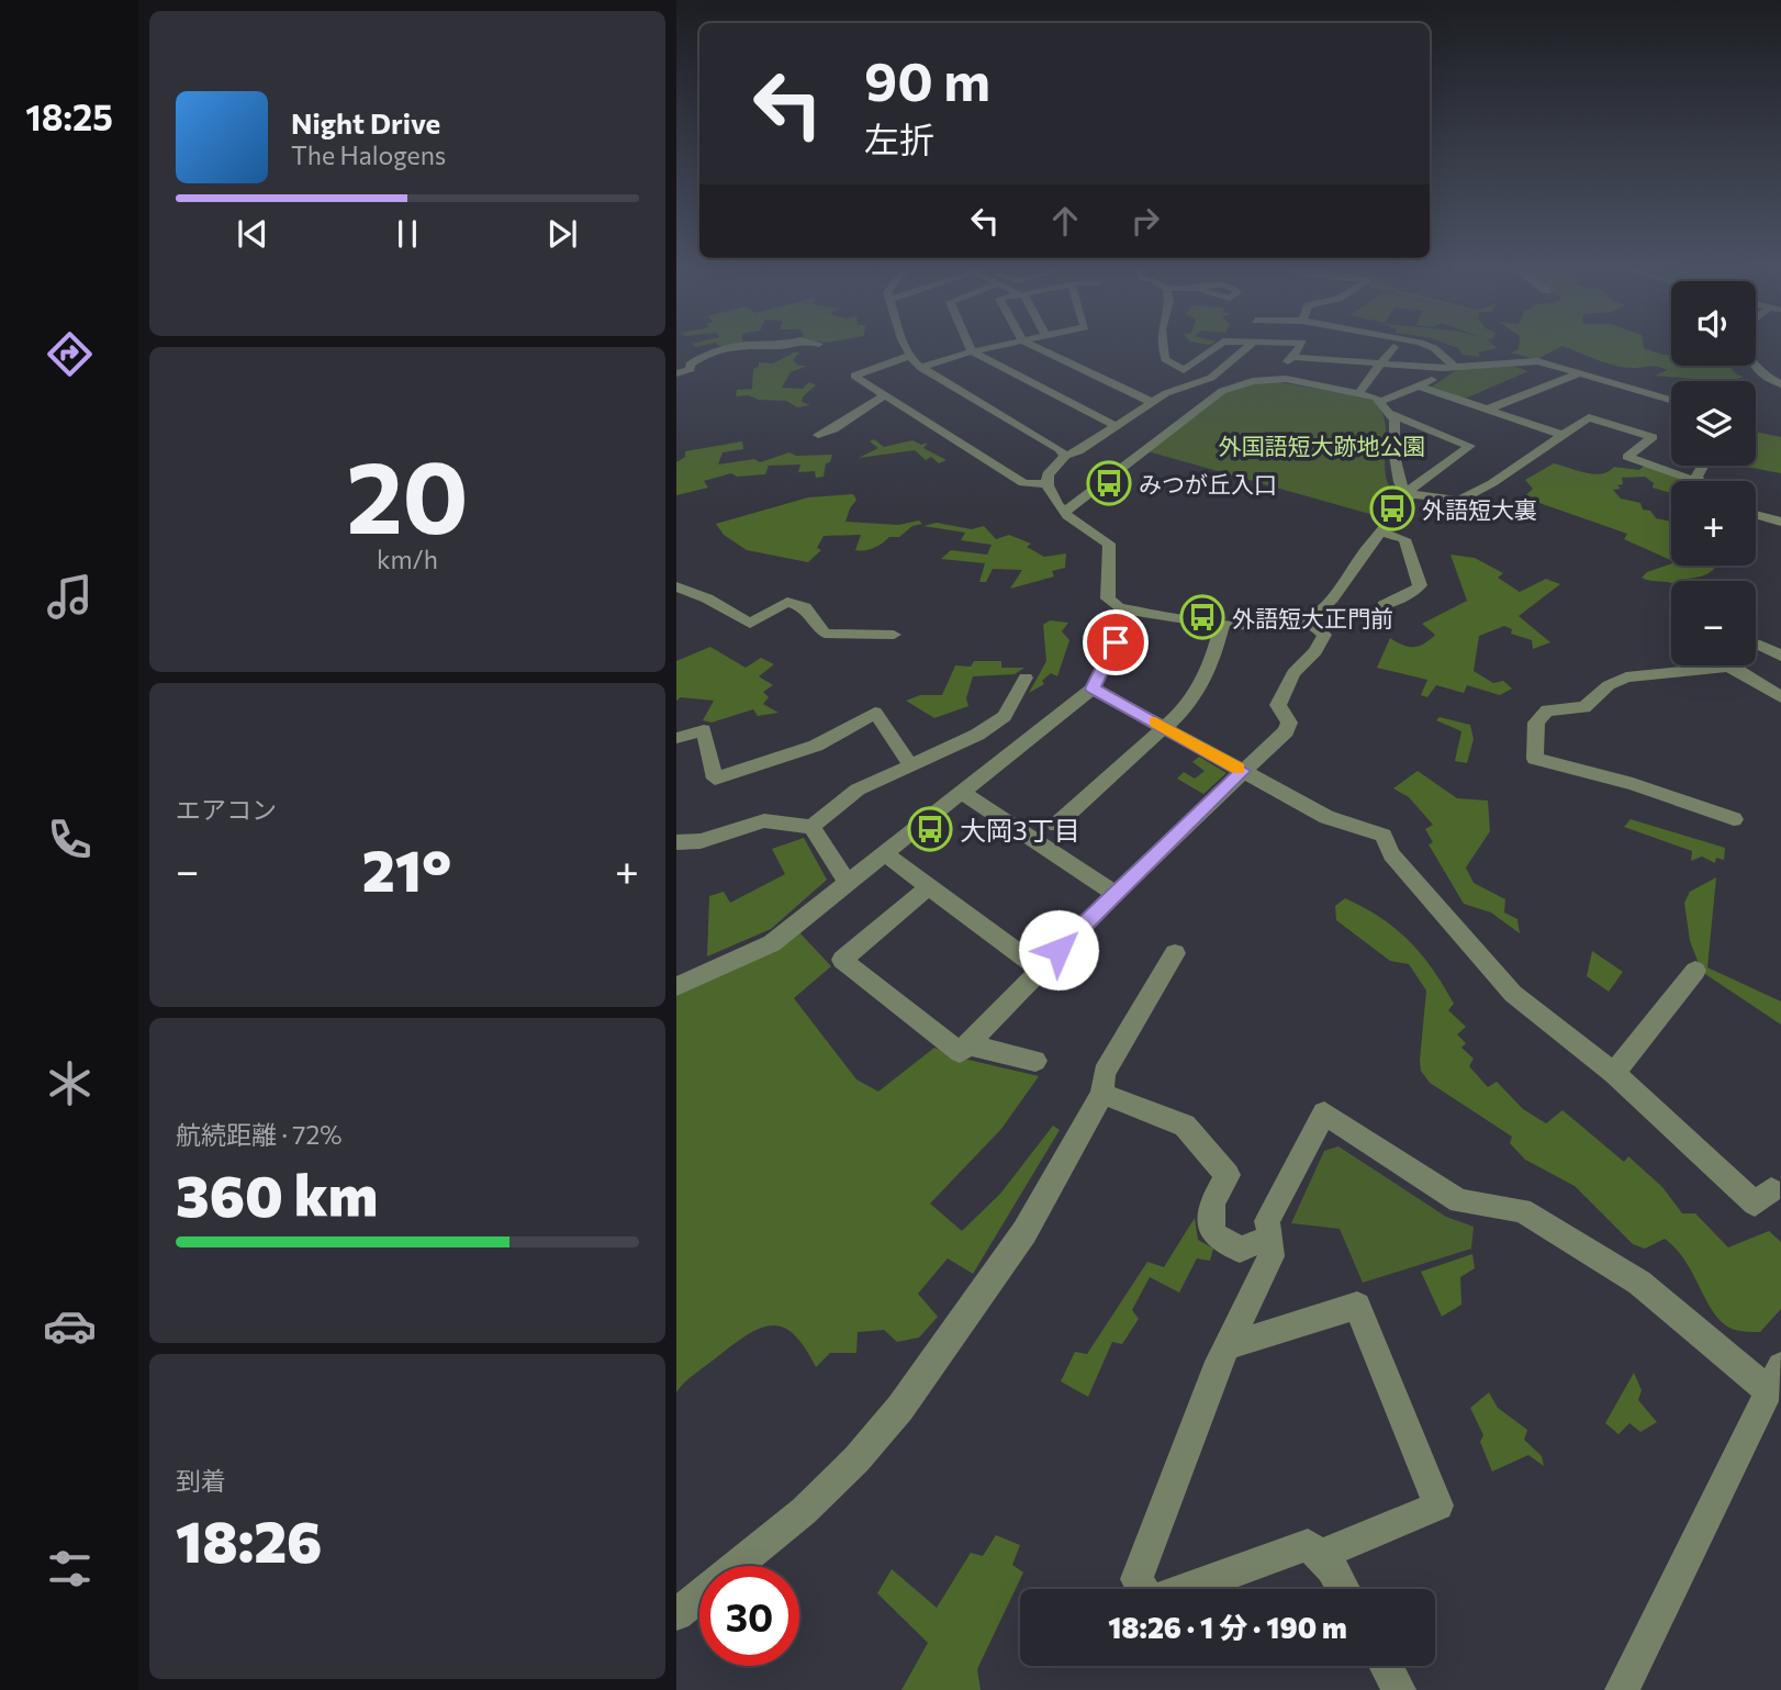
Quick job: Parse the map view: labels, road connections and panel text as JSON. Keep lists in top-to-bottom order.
{
  "parks": ["外国語短大跡地公園"],
  "places": {
    "bus stop": [
      "みつが丘入口",
      "外語短大裏",
      "外語短大正門前",
      "大岡3丁目"
    ]
  },
  "page": {
    "tabs": "18:25",
    "turn": ["90 m", "左折"],
    "song": ["Night Drive", "The Halogens"],
    "map_buttons": ["+", "−"],
    "tile": [
      ["20", "km/h"],
      "エアコン",
      ["航続距離 · 72%", "360 km"],
      ["到着", "18:26"]
    ],
    "heat": ["−", "21°", "+"],
    "limit": "30",
    "trip": "18:26 · 1 分 · 190 m"
  }
}
